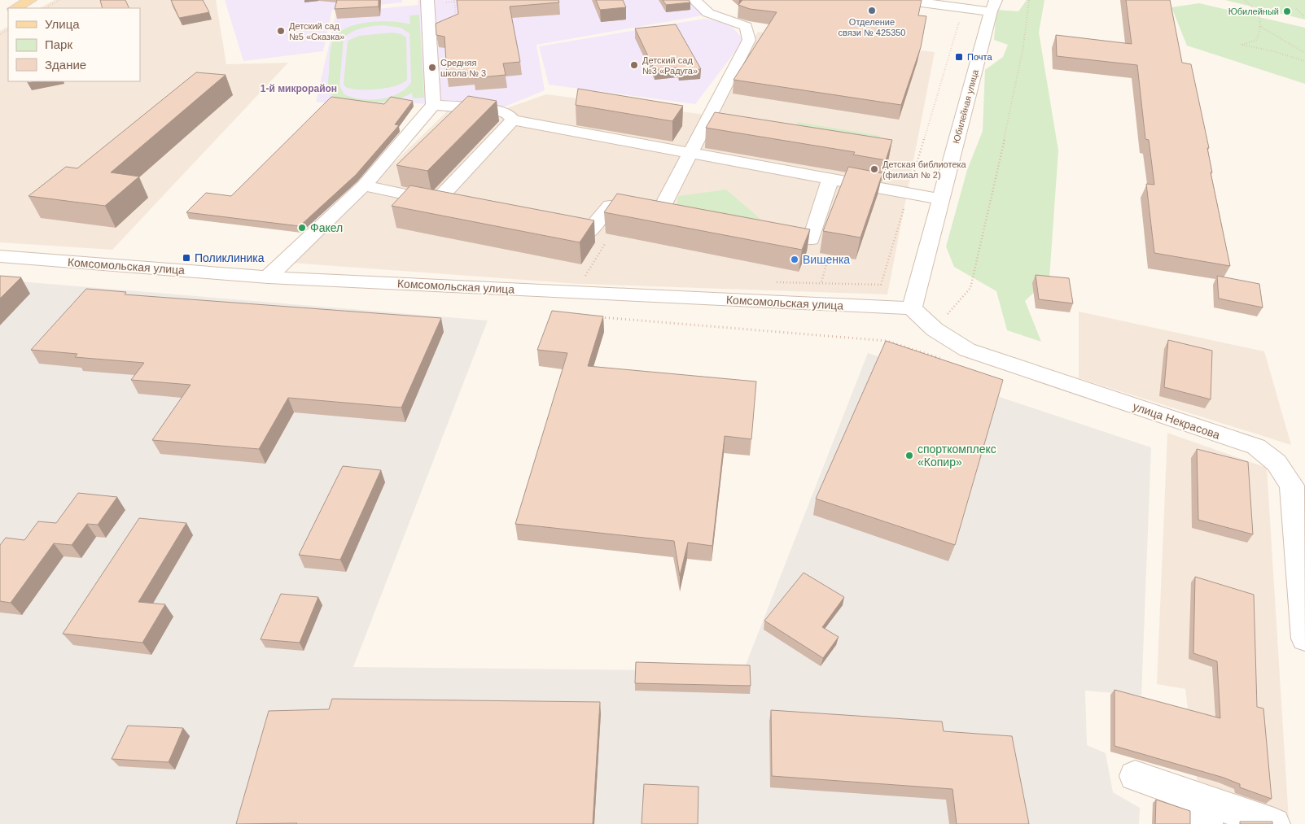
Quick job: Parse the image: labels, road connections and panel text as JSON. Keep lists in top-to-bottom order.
{
  "streets": {
    "street": ["Юбилейная улица", "Комсомольская улица", "улица Некрасова"]
  },
  "crossings": [
    ["Юбилейная улица", "Комсомольская улица"],
    ["Юбилейная улица", "улица Некрасова"],
    ["Комсомольская улица", "улица Некрасова"]
  ],
  "districts": ["1-й микрорайон"],
  "places": {
    "other": [
      "Отделение связи № 425350",
      "Юбилейный",
      "Детский сад №5 «Сказка»",
      "Детский сад №3 «Радуга»",
      "Средняя школа № 3",
      "Детская библиотека (филиал № 2)",
      "Факел",
      "Вишенка",
      "спорткомплекс «Копир»"
    ],
    "transit": ["Почта", "Поликлиника"]
  },
  "legend": ["Улица", "Парк", "Здание"]
}
